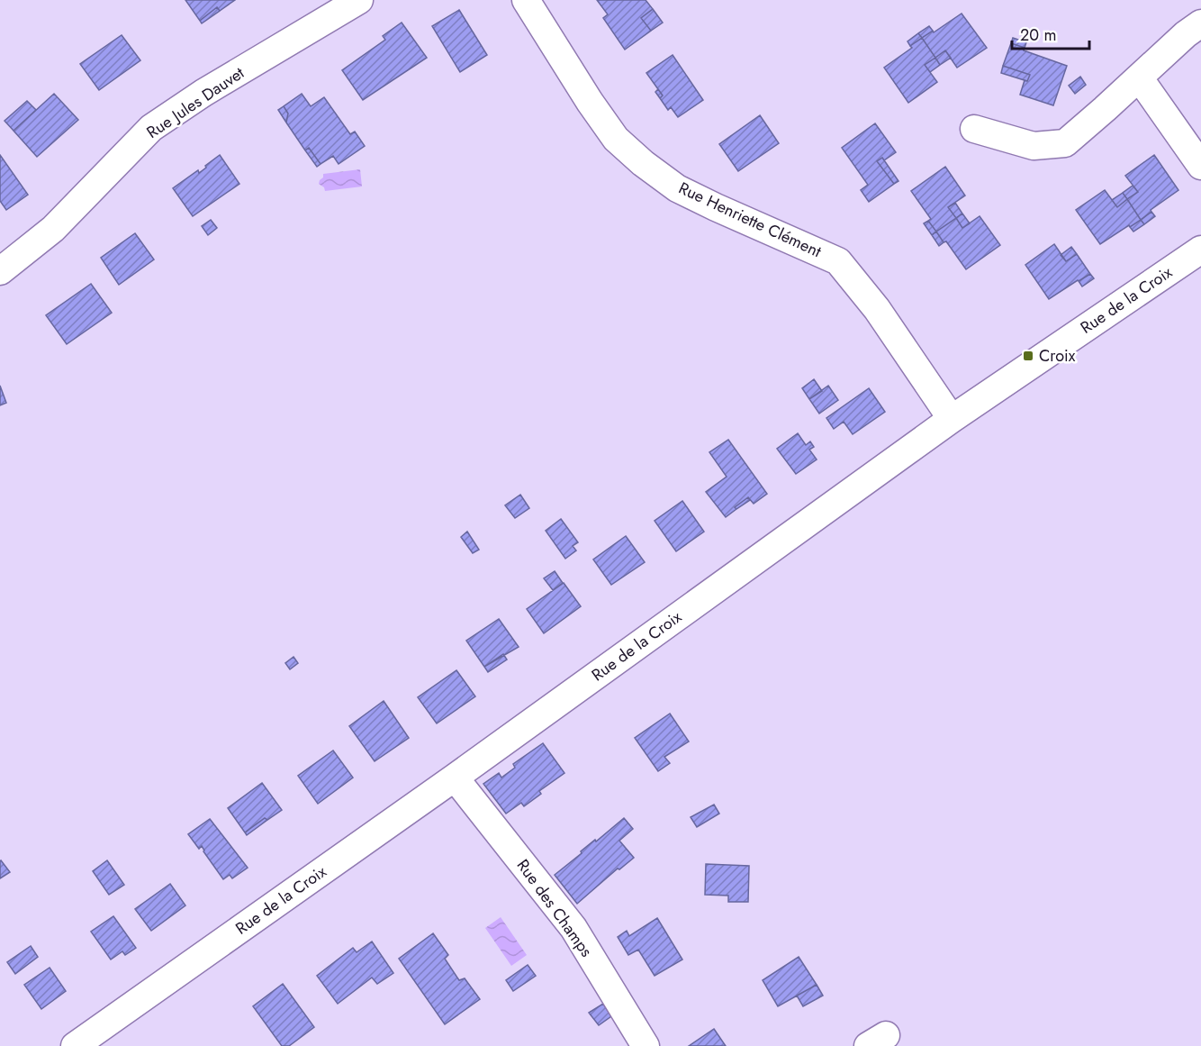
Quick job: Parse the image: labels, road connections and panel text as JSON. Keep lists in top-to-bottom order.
{
  "streets": {
    "street": [
      "Rue Jules Dauvet",
      "Rue Henriette Clément",
      "Rue de la Croix",
      "Rue des Champs"
    ]
  },
  "crossings": [
    ["Rue Henriette Clément", "Rue de la Croix"],
    ["Rue de la Croix", "Rue des Champs"]
  ],
  "places": {
    "transit": ["Croix"]
  },
  "scale_bar": "20 m"
}
